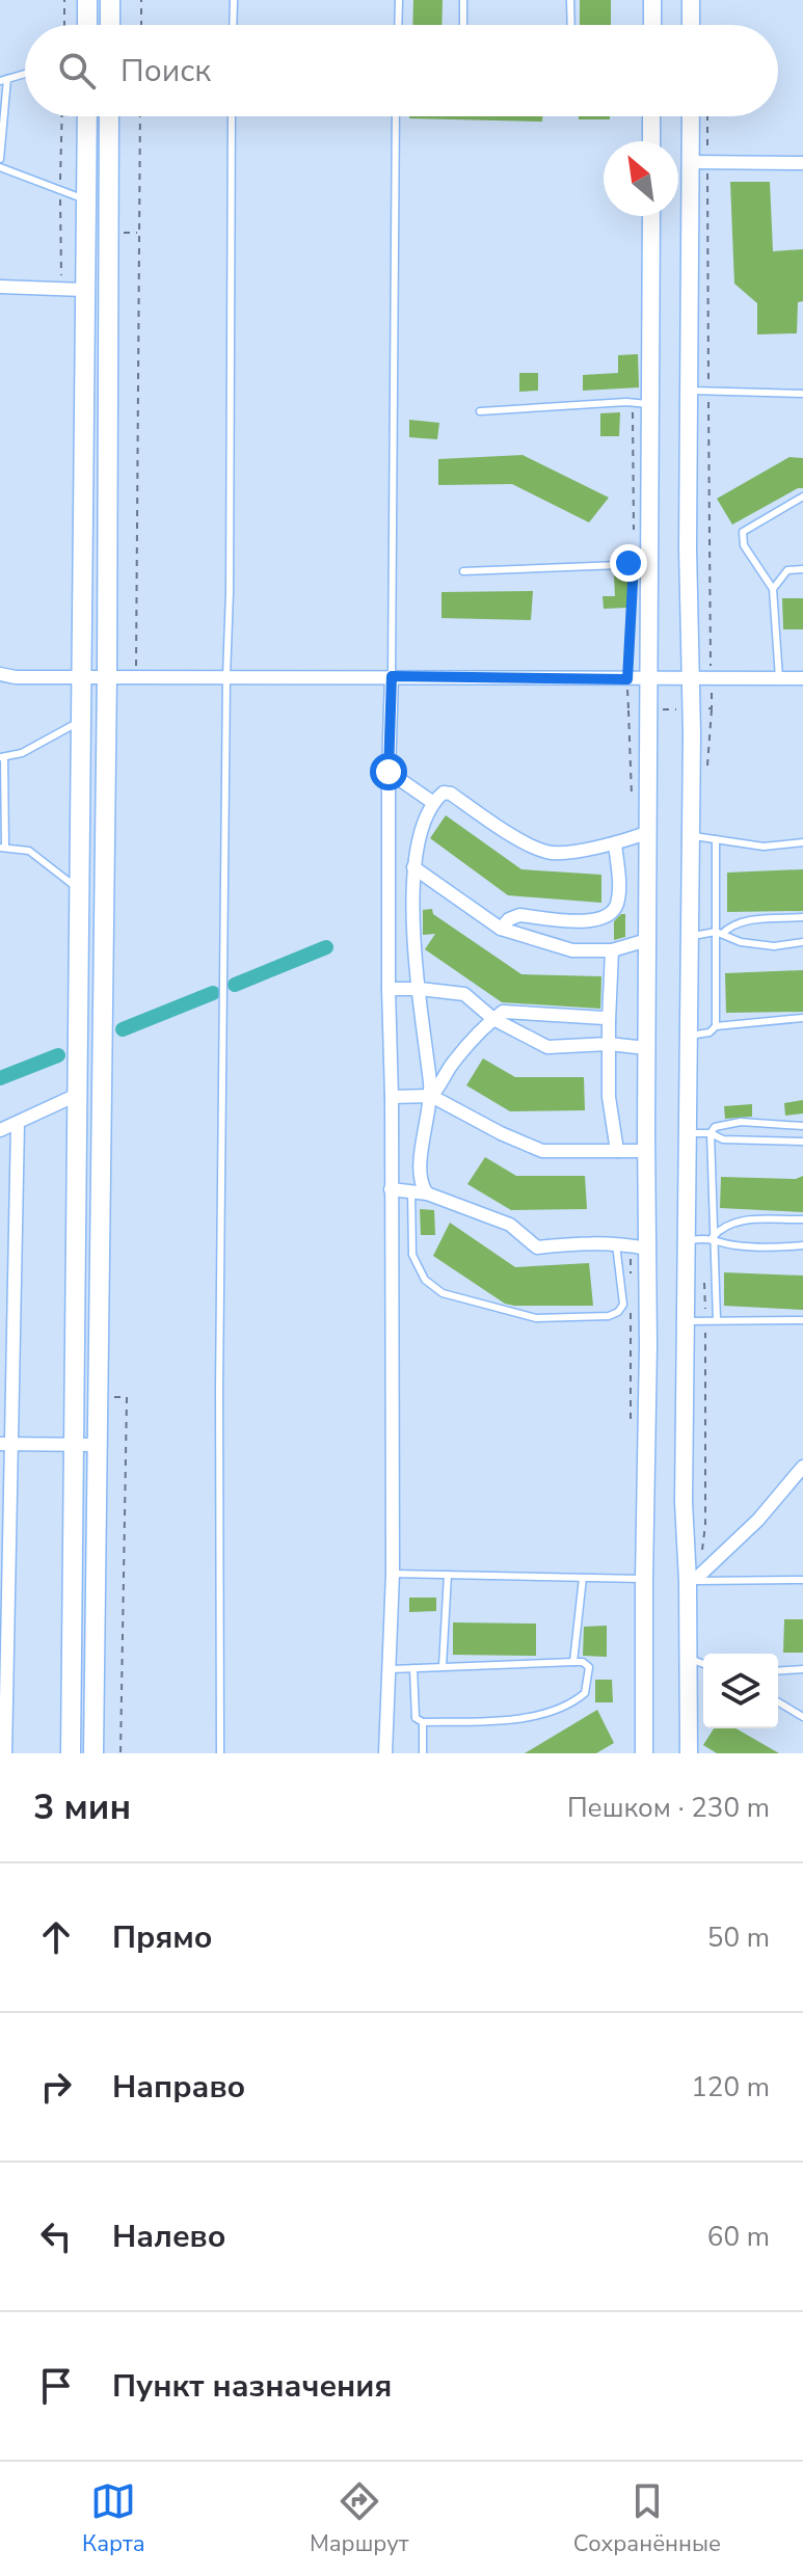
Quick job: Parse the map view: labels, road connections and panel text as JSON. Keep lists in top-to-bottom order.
{
  "north": "top left",
  "page": {
    "search": "Поиск",
    "heading": ["3 мин", "Пешком · 230 m"],
    "list": [
      ["Прямо", "50 m"],
      ["Направо", "120 m"],
      ["Налево", "60 m"],
      "Пункт назначения"
    ],
    "nav": ["Карта", "Маршрут", "Сохранённые"]
  }
}
